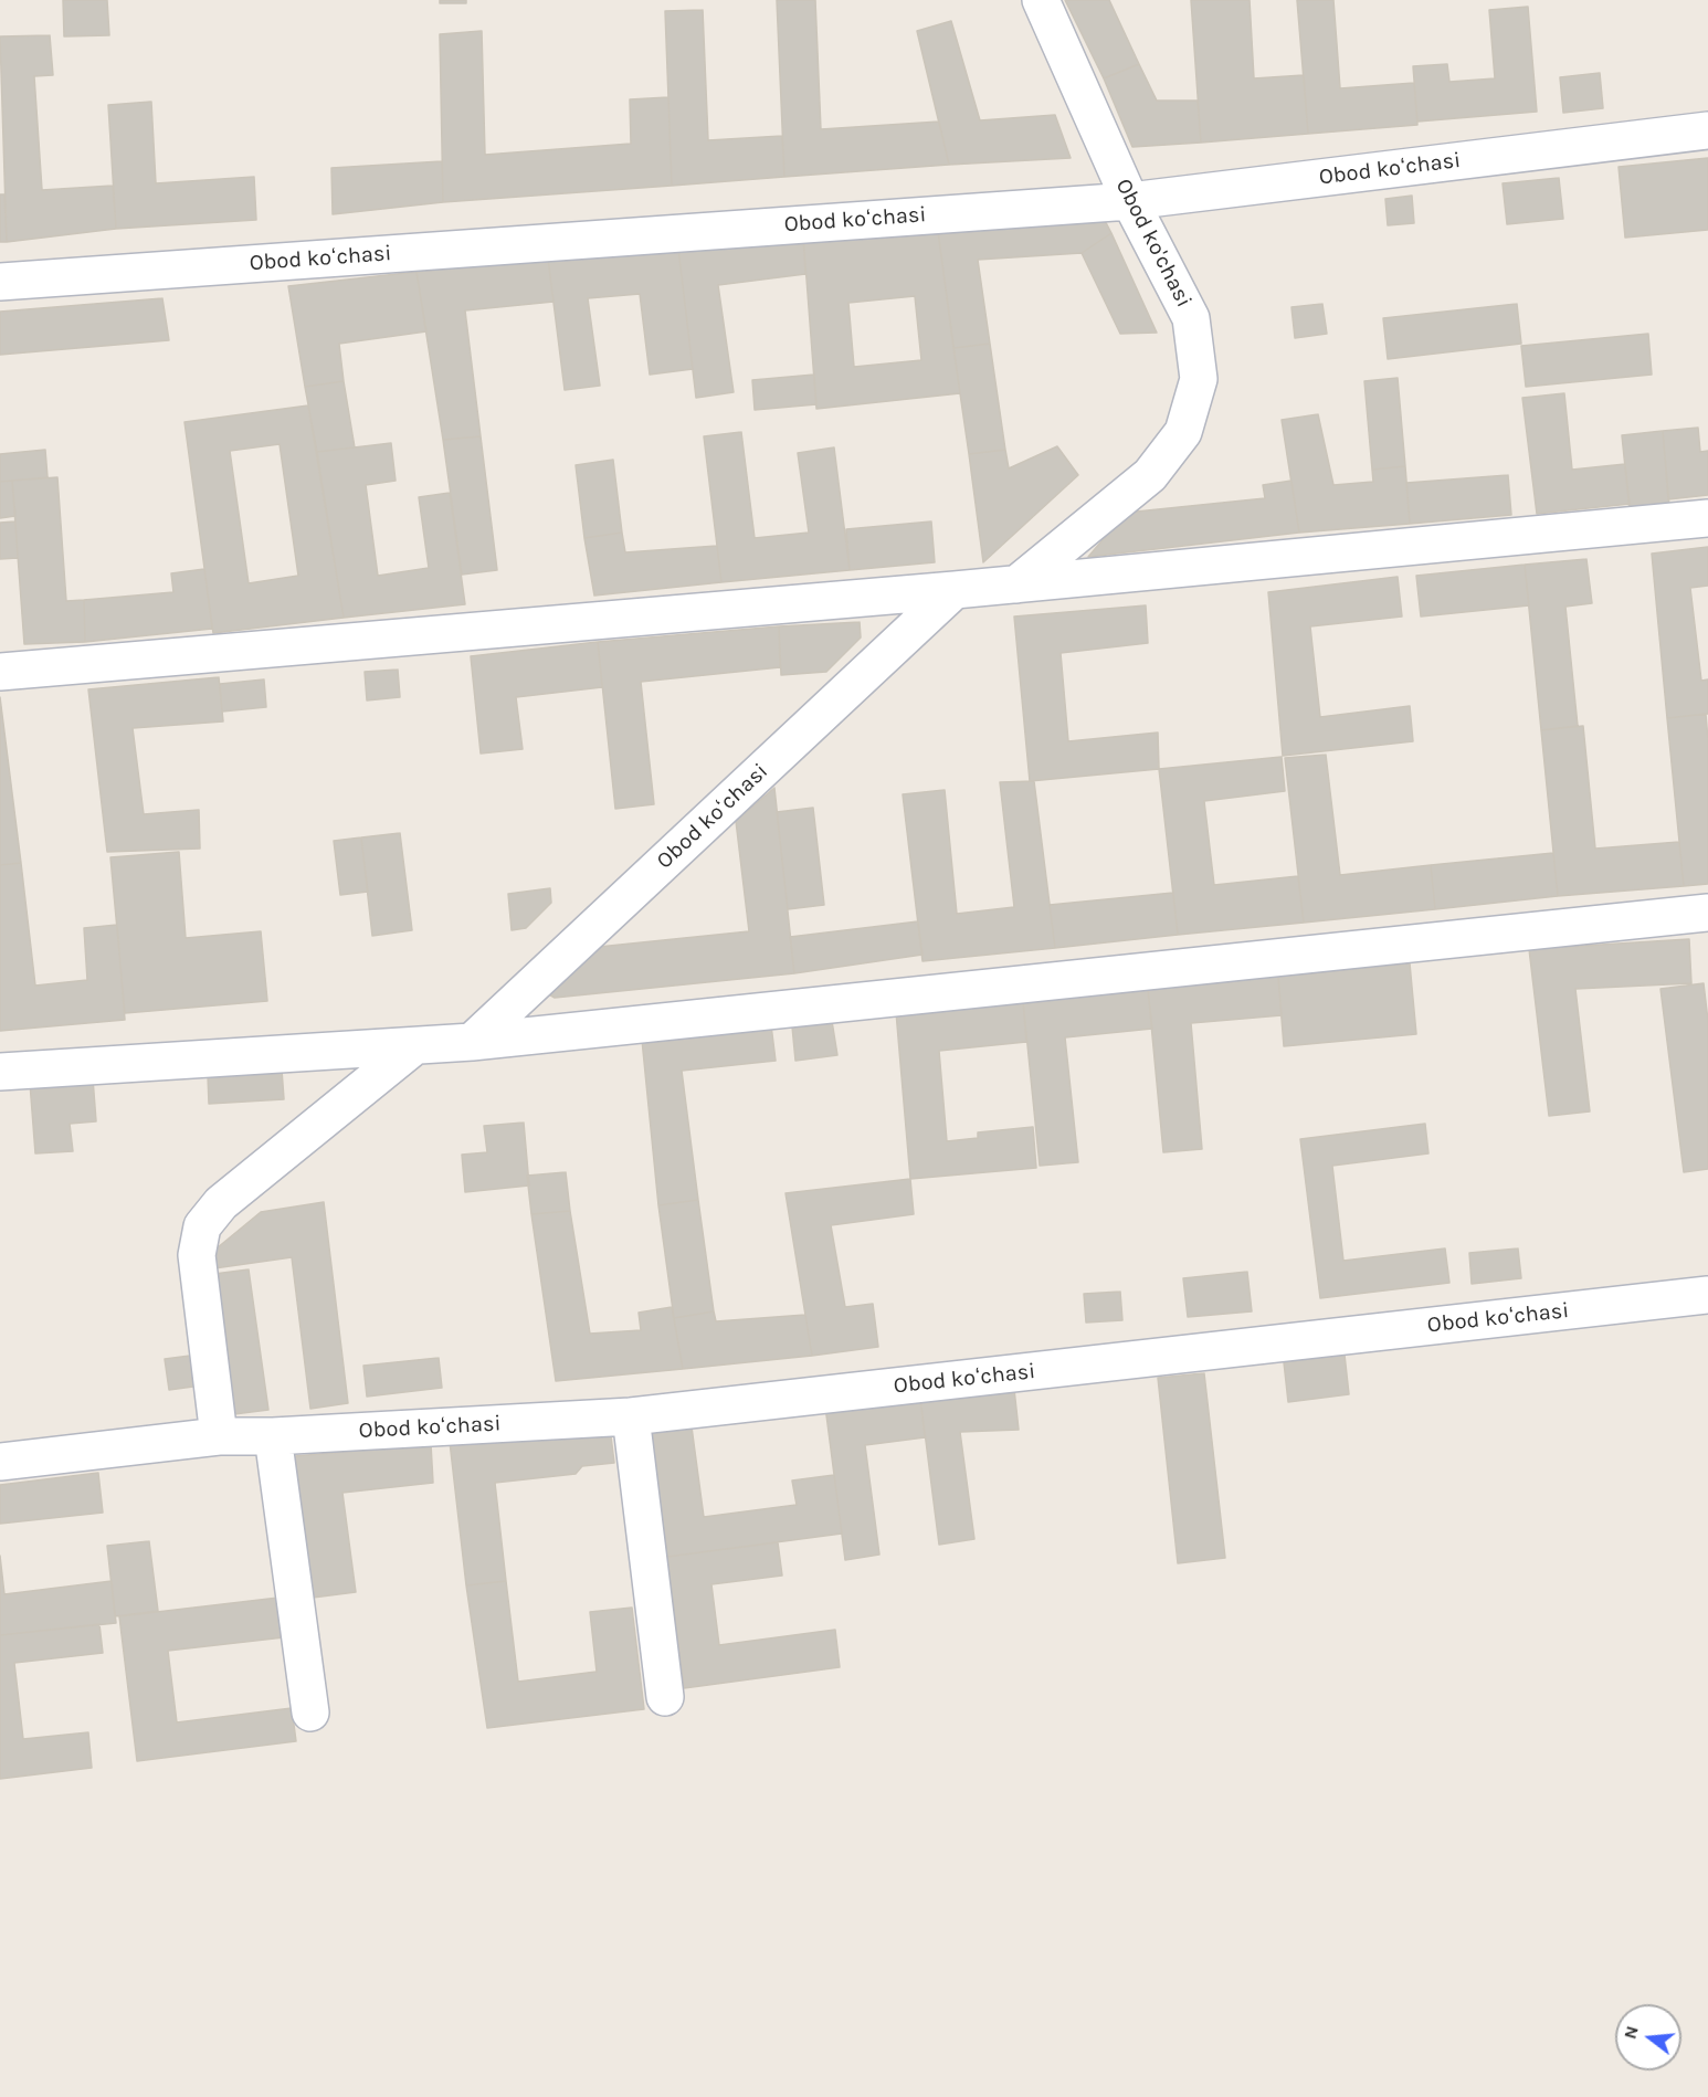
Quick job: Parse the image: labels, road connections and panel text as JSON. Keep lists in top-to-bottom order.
{
  "streets": {
    "street": ["Obod koʻchasi", "Obod ko'chasi"]
  },
  "crossings": [
    ["Obod koʻchasi", "Obod ko'chasi"]
  ],
  "north": "left"
}
